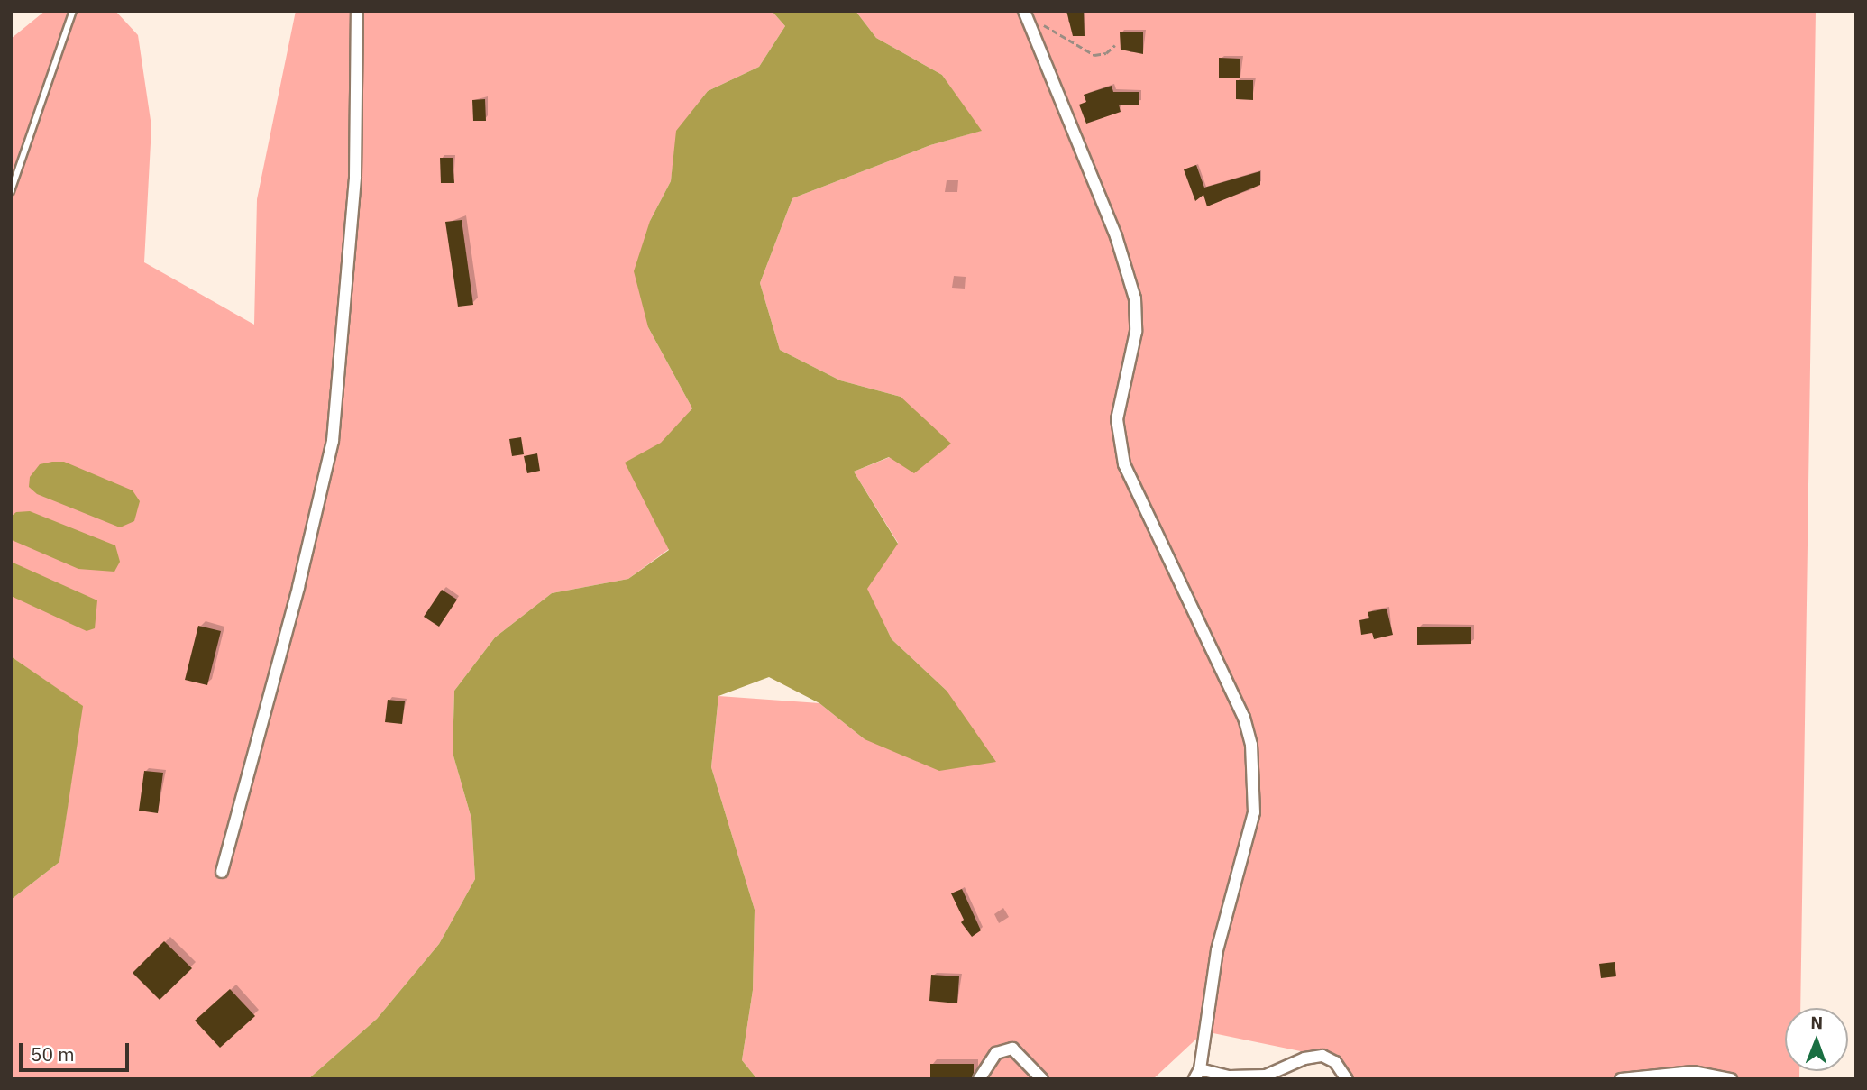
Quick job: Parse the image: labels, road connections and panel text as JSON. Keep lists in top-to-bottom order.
{
  "scale_bar": "50 m",
  "north": "top"
}
